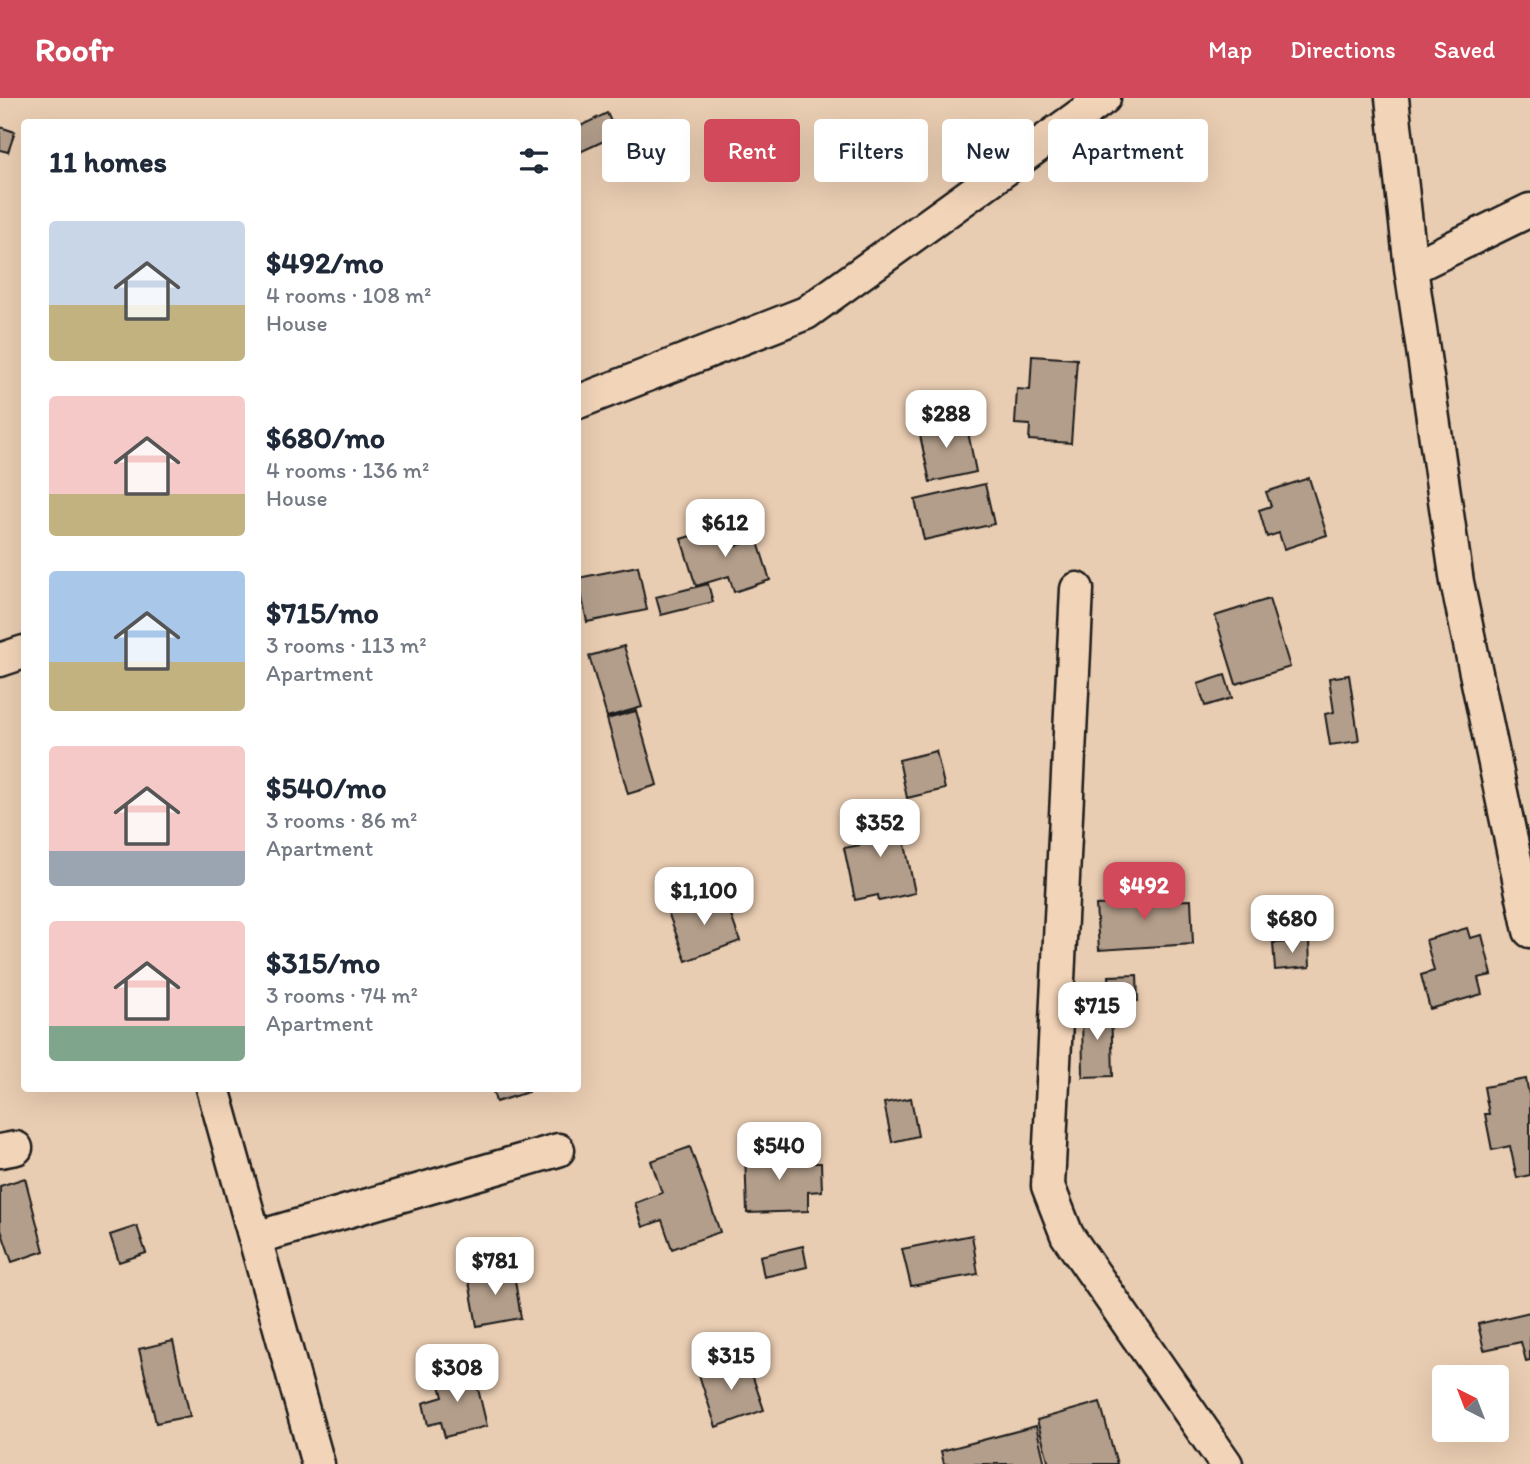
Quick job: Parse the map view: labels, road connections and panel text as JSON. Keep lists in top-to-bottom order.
{
  "north": "top left",
  "page": {
    "header": "Roofr",
    "nav": ["Map", "Directions", "Saved"],
    "chip": [
      "Buy",
      "Rent",
      "Filters",
      "New",
      "Apartment"
    ],
    "heading": "11 homes",
    "list": [
      {
        "name": "$492/mo",
        "note": "4 rooms · 108 m² · House"
      },
      {
        "name": "$680/mo",
        "note": "4 rooms · 136 m² · House"
      },
      {
        "name": "$715/mo",
        "note": "3 rooms · 113 m² · Apartment"
      },
      {
        "name": "$540/mo",
        "note": "3 rooms · 86 m² · Apartment"
      },
      {
        "name": "$315/mo",
        "note": "3 rooms · 74 m² · Apartment"
      }
    ],
    "price": [
      "$288",
      "$612",
      "$352",
      "$492",
      "$1,100",
      "$680",
      "$715",
      "$540",
      "$781",
      "$315",
      "$308"
    ]
  }
}
